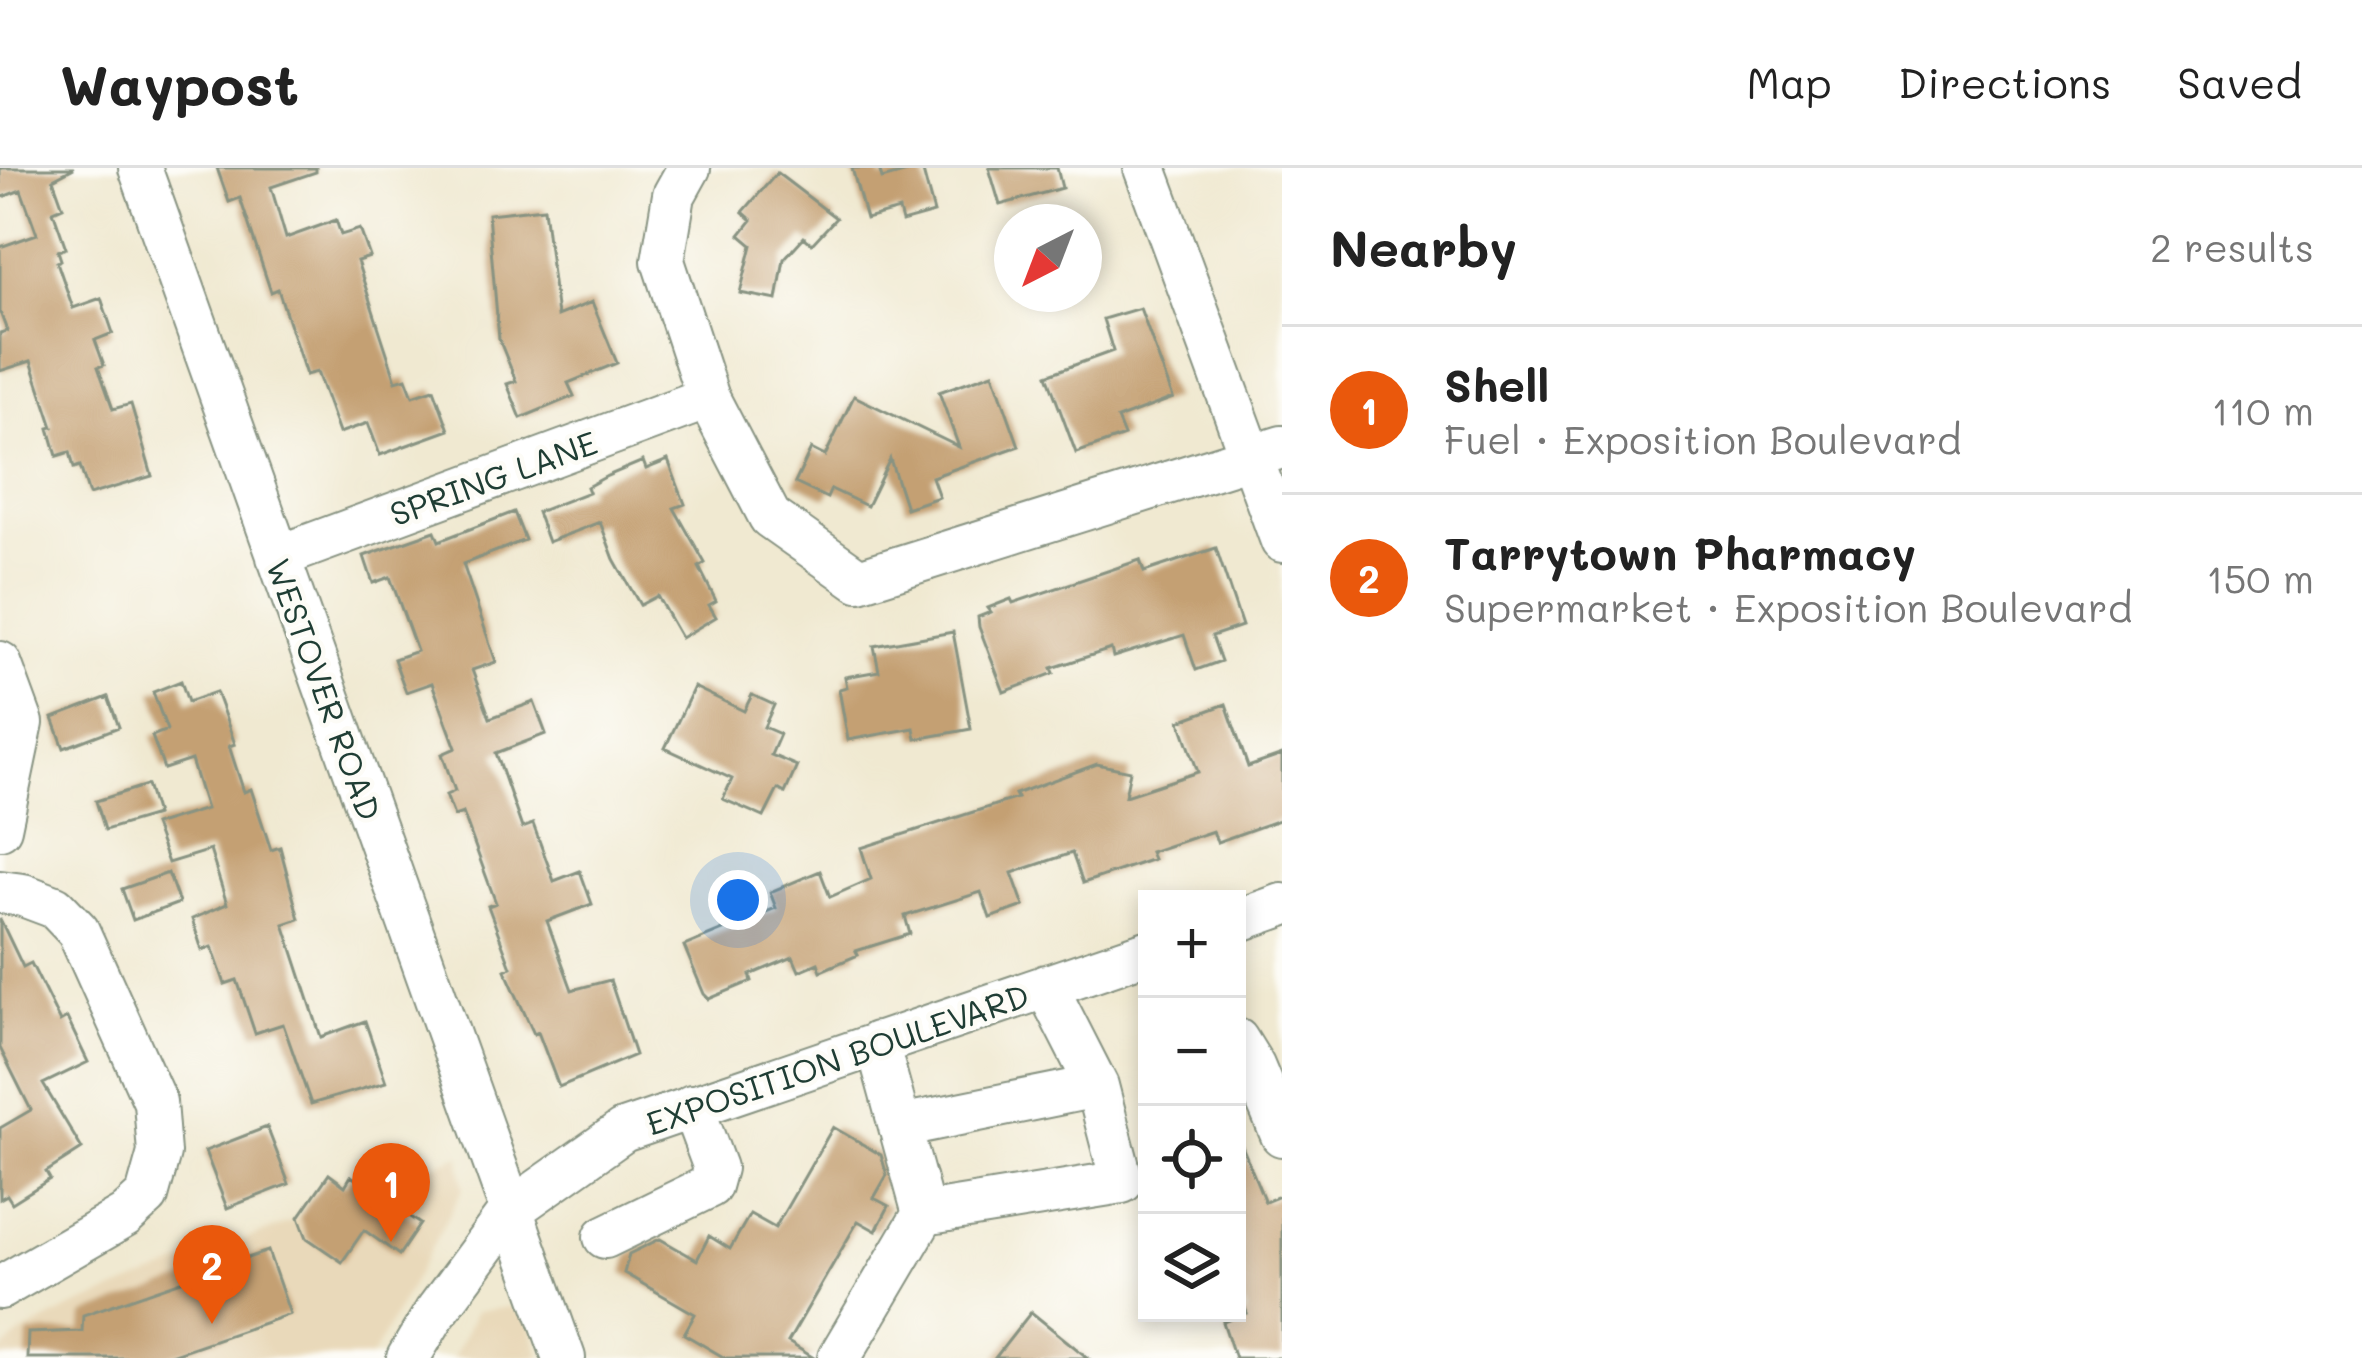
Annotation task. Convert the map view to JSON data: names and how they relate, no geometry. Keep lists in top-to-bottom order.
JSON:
{
  "streets": {
    "street": ["SPRING LANE", "WESTOVER ROAD", "EXPOSITION BOULEVARD"]
  },
  "crossings": [
    ["SPRING LANE", "WESTOVER ROAD"],
    ["WESTOVER ROAD", "EXPOSITION BOULEVARD"]
  ],
  "north": "bottom left",
  "page": {
    "header": "Waypost",
    "nav": ["Map", "Directions", "Saved"],
    "heading": ["Nearby", "2 results"],
    "list": [
      {
        "mark": "1",
        "name": "Shell",
        "note": "Fuel · Exposition Boulevard",
        "value": "110 m"
      },
      {
        "mark": "2",
        "name": "Tarrytown Pharmacy",
        "note": "Supermarket · Exposition Boulevard",
        "value": "150 m"
      }
    ],
    "map_buttons": ["+", "−"],
    "pins": ["1", "2"]
  }
}
